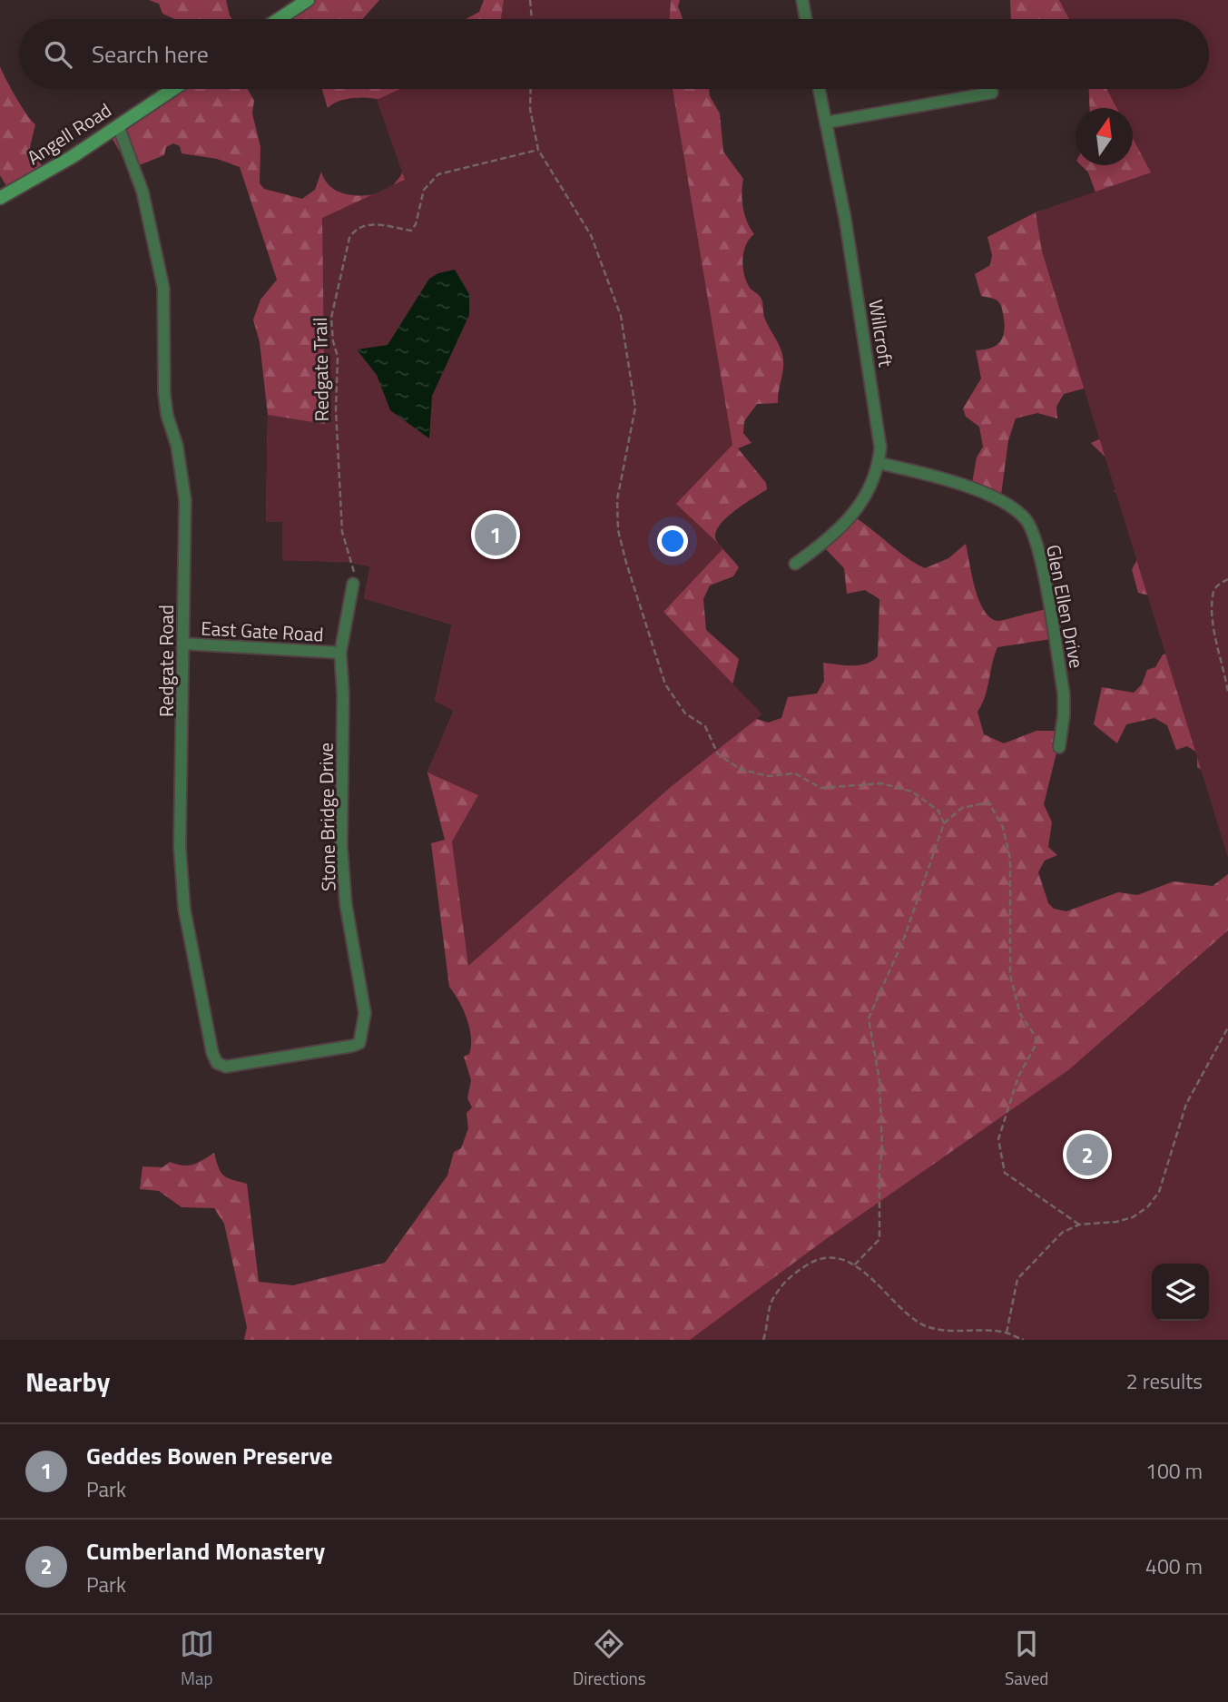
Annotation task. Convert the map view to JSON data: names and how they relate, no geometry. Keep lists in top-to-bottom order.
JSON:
{
  "streets": {
    "main road": ["Angell Road"],
    "street": [
      "Willcroft",
      "Glen Ellen Drive",
      "East Gate Road",
      "Redgate Road",
      "Stone Bridge Drive"
    ],
    "path": ["Redgate Trail"]
  },
  "crossings": [
    ["Angell Road", "Redgate Road"],
    ["Willcroft", "Glen Ellen Drive"],
    ["Redgate Trail", "Stone Bridge Drive"],
    ["East Gate Road", "Redgate Road"],
    ["East Gate Road", "Stone Bridge Drive"],
    ["Redgate Road", "Stone Bridge Drive"]
  ],
  "north": "top",
  "page": {
    "search": "Search here",
    "pins": ["1", "2"],
    "heading": ["Nearby", "2 results"],
    "list": [
      {
        "mark": "1",
        "name": "Geddes Bowen Preserve",
        "note": "Park",
        "value": "100 m"
      },
      {
        "mark": "2",
        "name": "Cumberland Monastery",
        "note": "Park",
        "value": "400 m"
      }
    ],
    "nav": ["Map", "Directions", "Saved"]
  }
}
